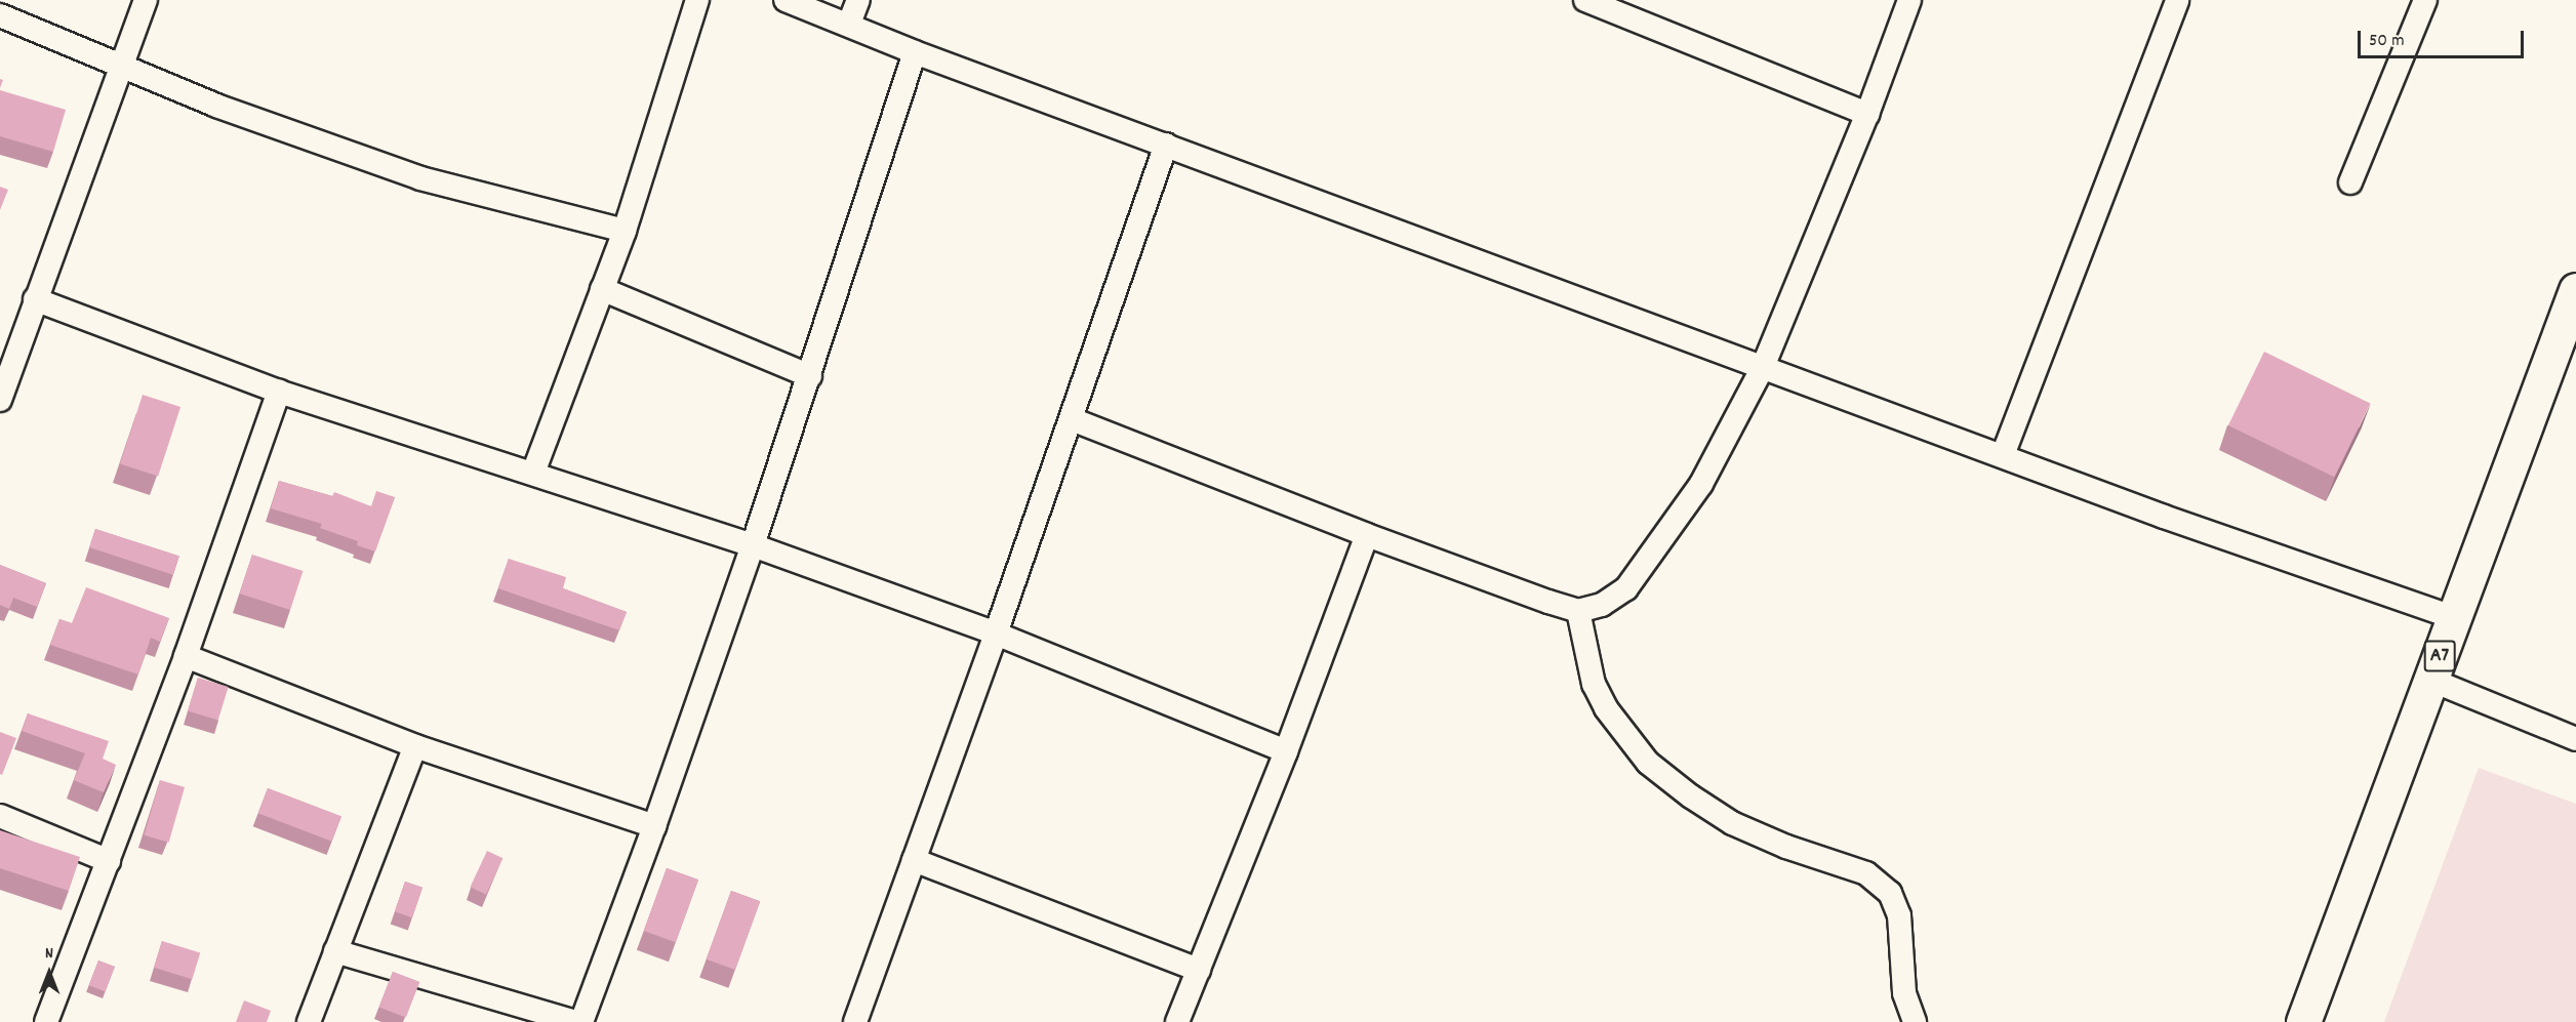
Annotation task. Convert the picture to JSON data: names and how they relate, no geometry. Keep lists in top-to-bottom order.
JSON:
{
  "streets": {
    "highway": ["A7"]
  },
  "scale_bar": "50 m",
  "north": "top"
}
